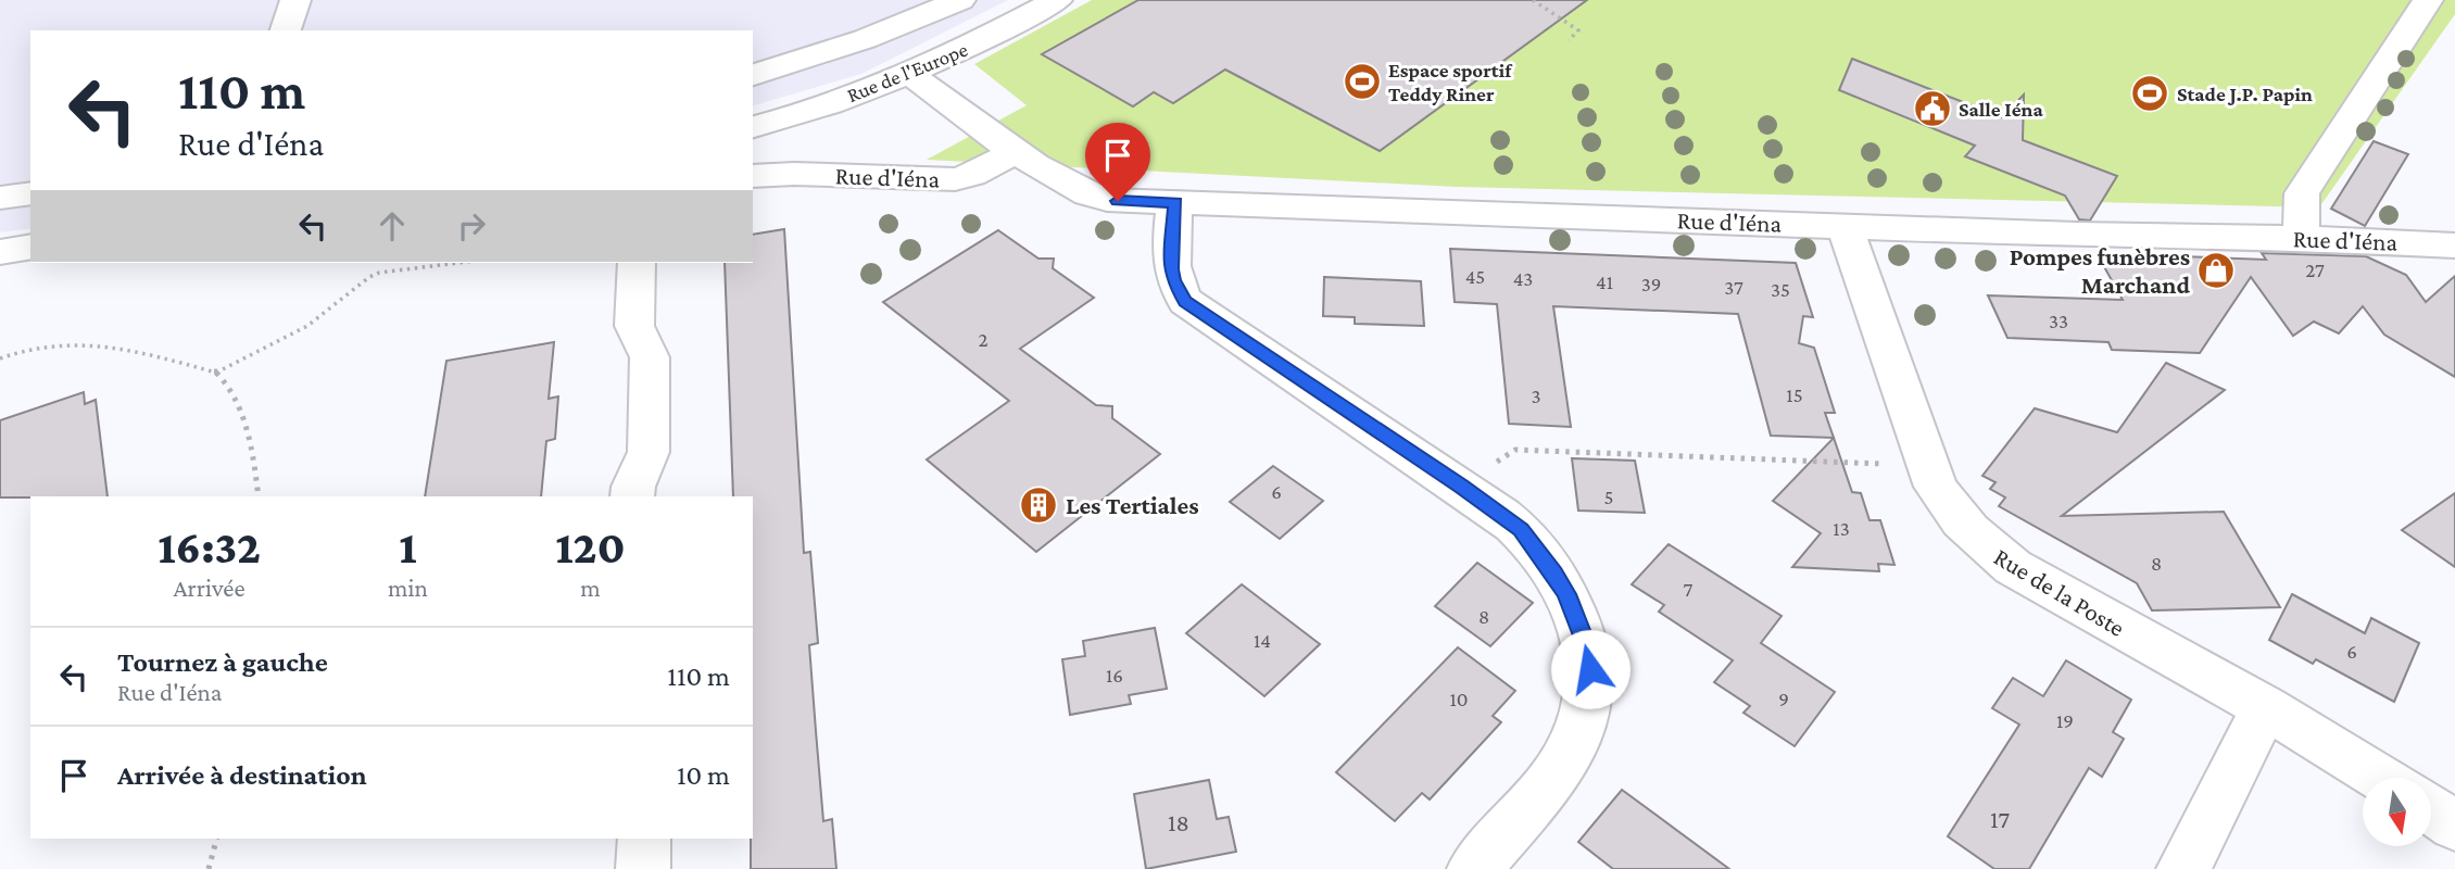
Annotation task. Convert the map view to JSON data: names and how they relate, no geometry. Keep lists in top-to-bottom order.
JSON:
{
  "streets": {
    "street": ["Rue de l'Europe", "Rue d'Iéna", "Rue de la Poste"]
  },
  "crossings": [
    ["Rue de l'Europe", "Rue d'Iéna"],
    ["Rue d'Iéna", "Rue de la Poste"]
  ],
  "places": {
    "sports": ["Espace sportif Teddy Riner", "Stade J.P. Papin"],
    "public building": ["Salle Iéna"],
    "shop": ["Pompes funèbres Marchand"],
    "building": ["Les Tertiales"]
  },
  "house_numbers": [
    "27",
    "45",
    "43",
    "41",
    "39",
    "37",
    "35",
    "33",
    "2",
    "15",
    "3",
    "6",
    "5",
    "13",
    "8",
    "7",
    "8",
    "14",
    "6",
    "16",
    "10",
    "9",
    "19",
    "17",
    "18"
  ],
  "north": "bottom",
  "page": {
    "turn": ["110 m", "Rue d'Iéna"],
    "eta": [
      "16:32",
      "Arrivée",
      "1",
      "min",
      "120",
      "m"
    ],
    "list": [
      {
        "name": "Tournez à gauche",
        "note": "Rue d'Iéna",
        "value": "110 m"
      },
      {
        "name": "Arrivée à destination",
        "value": "10 m"
      }
    ]
  }
}
